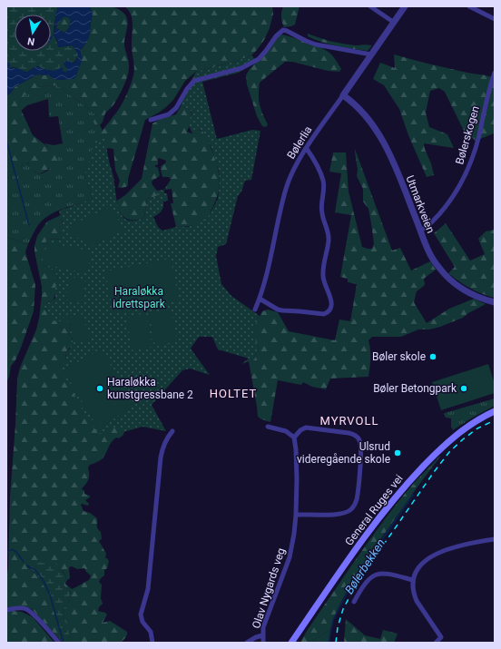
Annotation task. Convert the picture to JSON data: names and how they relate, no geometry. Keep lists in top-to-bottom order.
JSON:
{
  "streets": {
    "main road": ["General Ruges vei"],
    "street": [
      "Bølerskogen",
      "Bølerlia",
      "Utmarkveien",
      "Olav Nygards veg"
    ]
  },
  "crossings": [
    ["Bølerskogen", "Utmarkveien"],
    ["Bølerlia", "Utmarkveien"]
  ],
  "districts": ["HOLTET", "MYRVOLL"],
  "water": ["Bølerbekken"],
  "parks": ["Haraløkka idrettspark"],
  "places": [
    "Bøler skole",
    "Haraløkka kunstgressbane 2",
    "Bøler Betongpark",
    "Ulsrud videregående skole"
  ],
  "north": "bottom"
}
